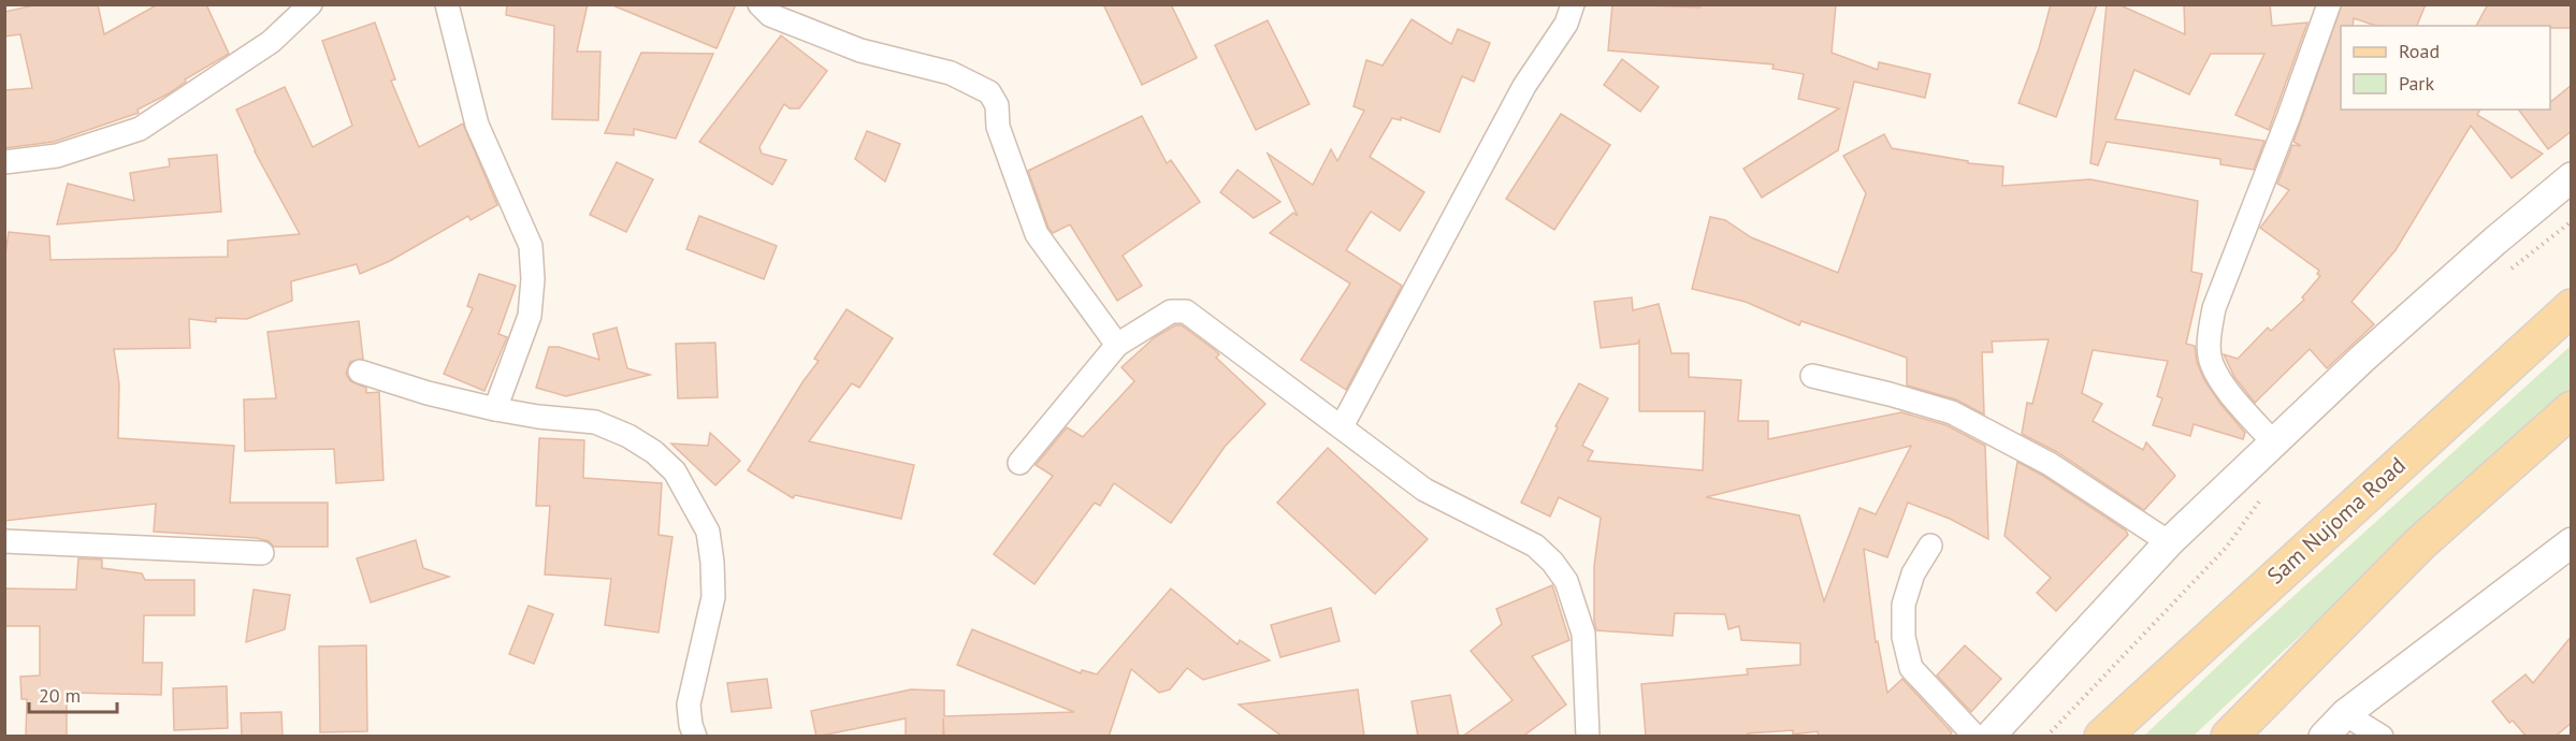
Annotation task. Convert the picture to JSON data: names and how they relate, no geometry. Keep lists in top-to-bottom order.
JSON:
{
  "streets": {
    "main road": ["Sam Nujoma Road"]
  },
  "legend": ["Road", "Park"],
  "scale_bar": "20 m"
}
